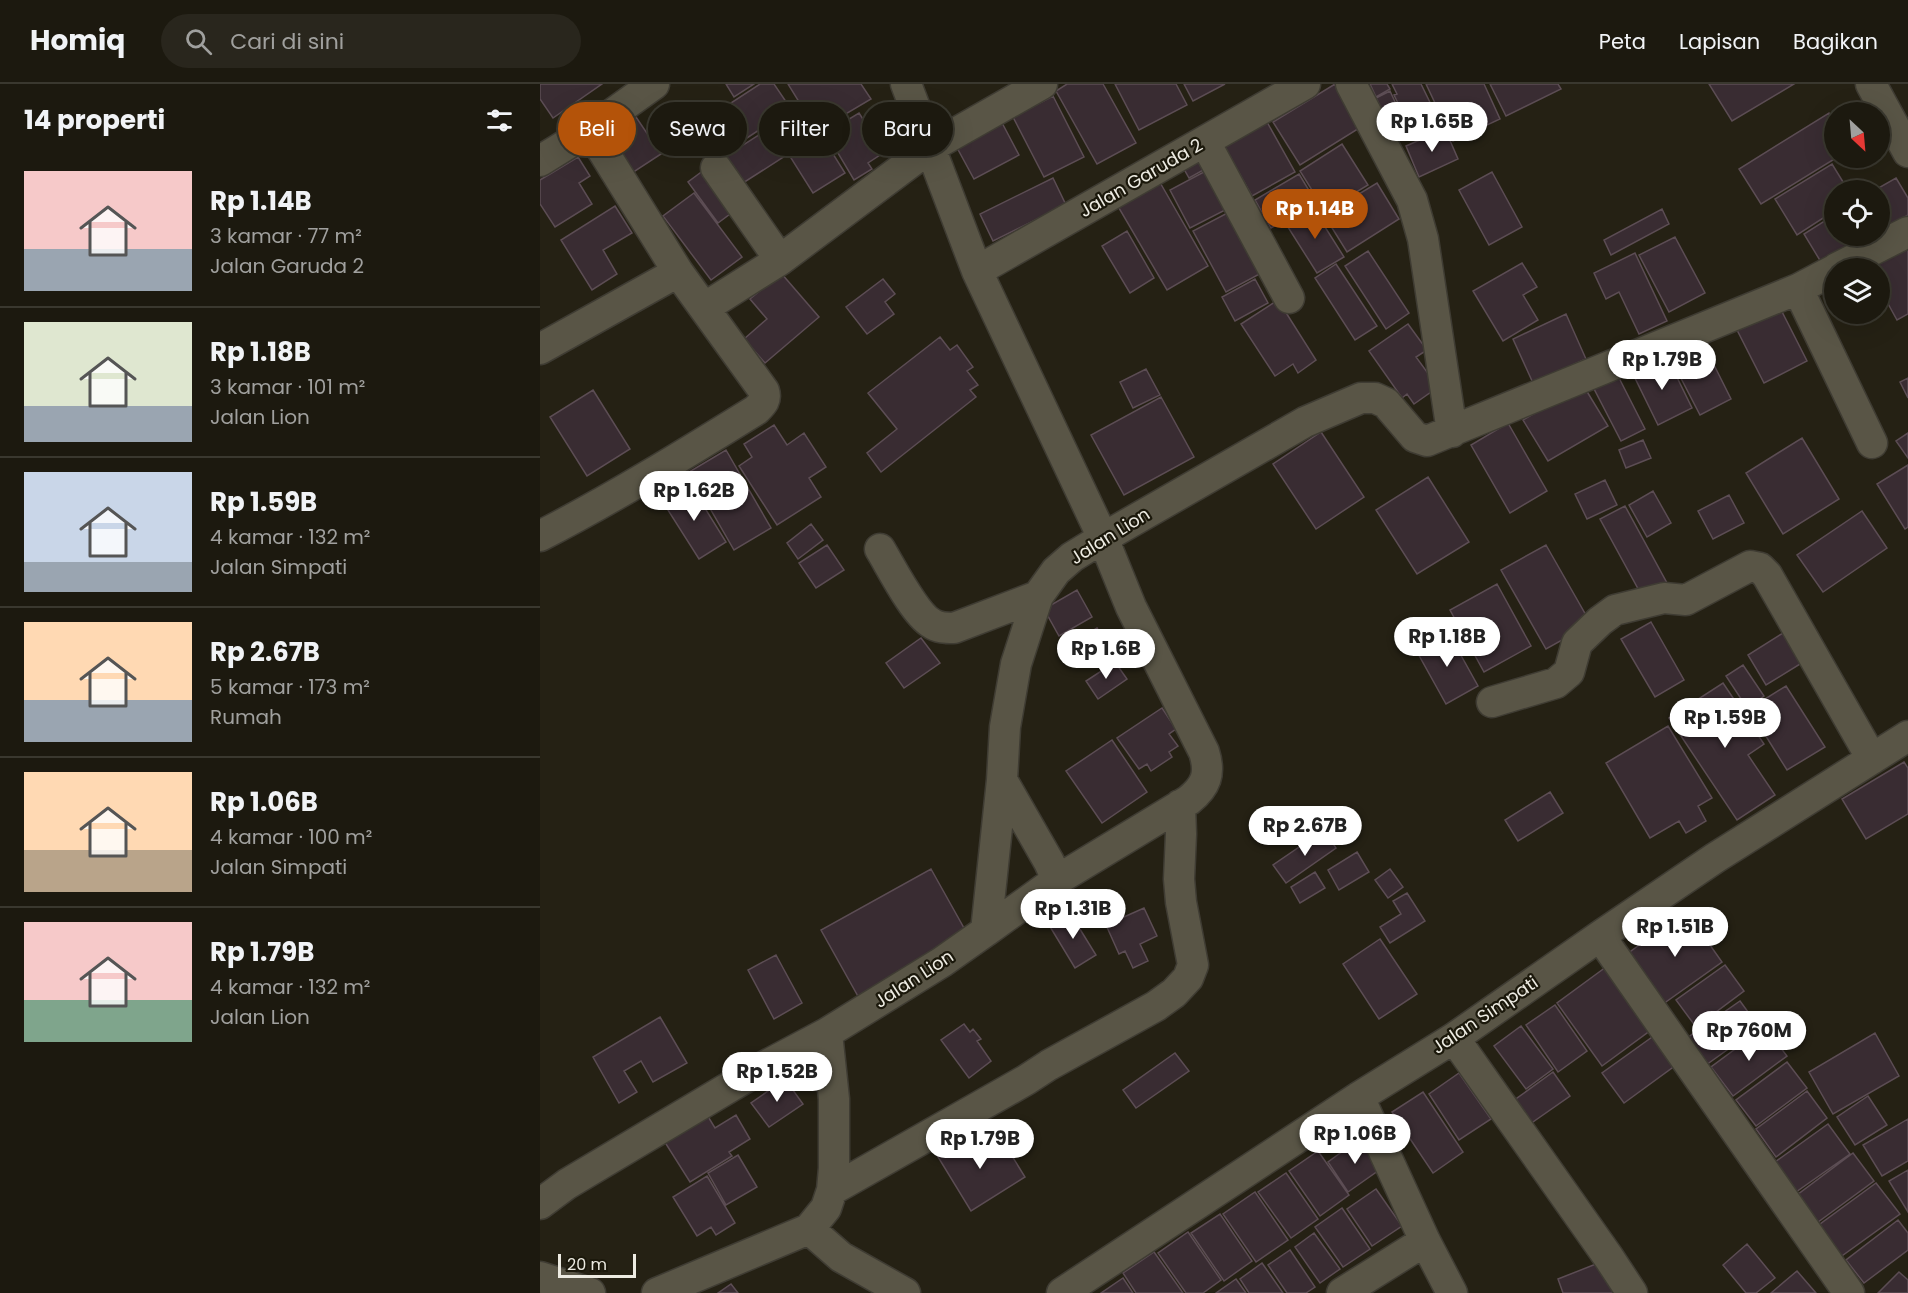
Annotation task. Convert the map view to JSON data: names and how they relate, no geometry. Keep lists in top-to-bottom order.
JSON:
{
  "streets": {
    "street": ["Jalan Garuda 2", "Jalan Lion", "Jalan Simpati"]
  },
  "scale_bar": "20 m",
  "north": "bottom right",
  "page": {
    "header": "Homiq",
    "search": "Cari di sini",
    "nav": ["Peta", "Lapisan", "Bagikan"],
    "heading": "14 properti",
    "price": [
      "Rp 1.65B",
      "Rp 1.14B",
      "Rp 1.79B",
      "Rp 1.62B",
      "Rp 1.18B",
      "Rp 1.6B",
      "Rp 1.59B",
      "Rp 2.67B",
      "Rp 1.31B",
      "Rp 1.51B",
      "Rp 760M",
      "Rp 1.52B",
      "Rp 1.06B",
      "Rp 1.79B"
    ],
    "chip": [
      "Beli",
      "Sewa",
      "Filter",
      "Baru"
    ],
    "list": [
      {
        "name": "Rp 1.14B",
        "note": "3 kamar · 77 m² · Jalan Garuda 2"
      },
      {
        "name": "Rp 1.18B",
        "note": "3 kamar · 101 m² · Jalan Lion"
      },
      {
        "name": "Rp 1.59B",
        "note": "4 kamar · 132 m² · Jalan Simpati"
      },
      {
        "name": "Rp 2.67B",
        "note": "5 kamar · 173 m² · Rumah"
      },
      {
        "name": "Rp 1.06B",
        "note": "4 kamar · 100 m² · Jalan Simpati"
      },
      {
        "name": "Rp 1.79B",
        "note": "4 kamar · 132 m² · Jalan Lion"
      }
    ],
    "scale": "20 m"
  }
}
